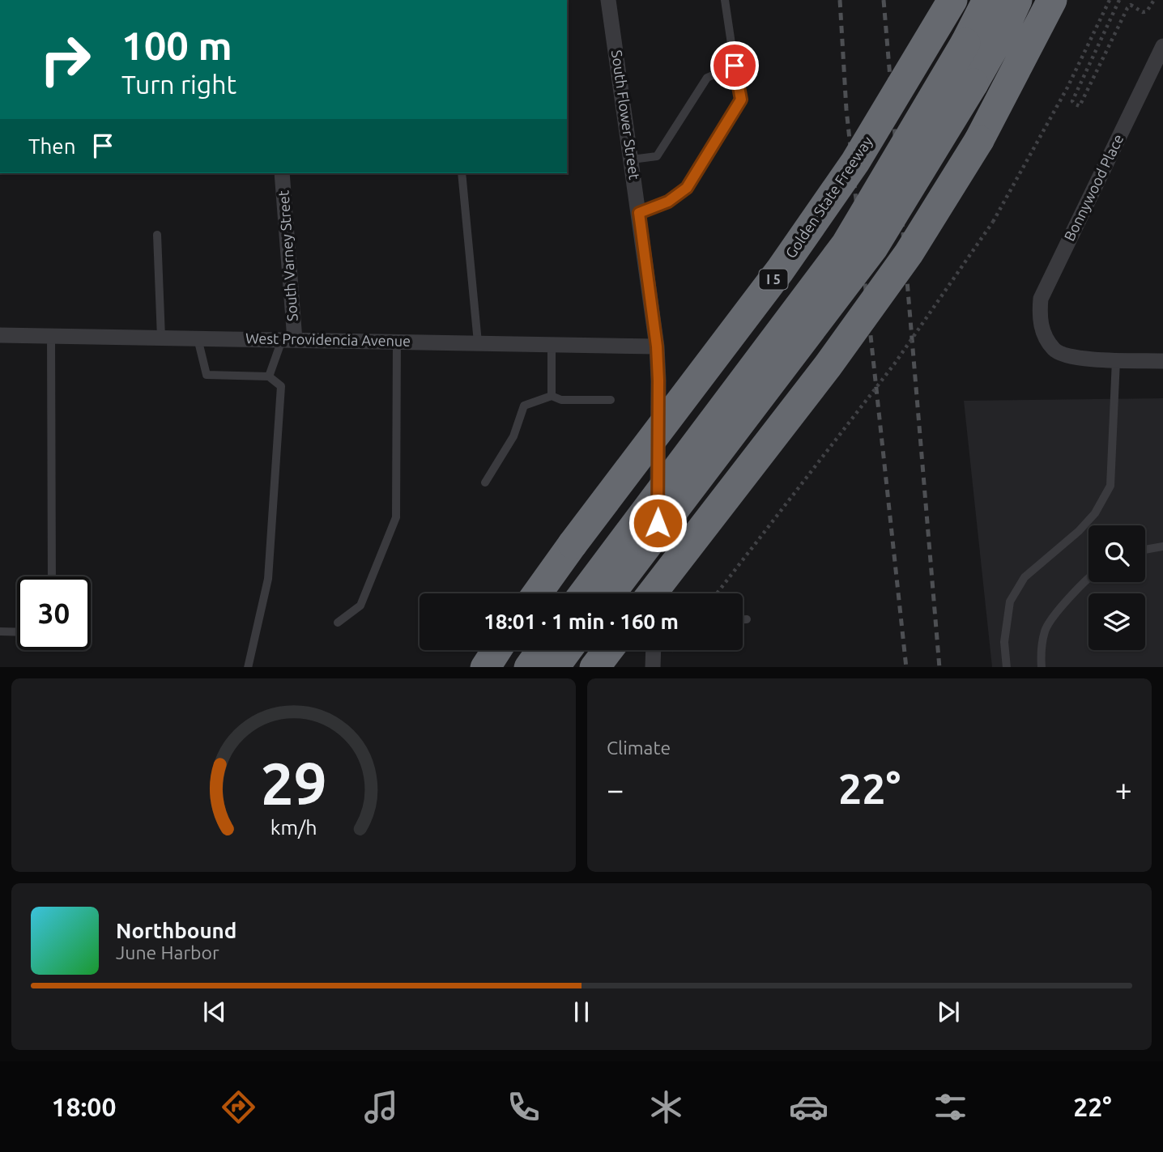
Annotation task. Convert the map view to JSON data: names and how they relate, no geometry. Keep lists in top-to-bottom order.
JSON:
{
  "streets": {
    "highway": ["Golden State Freeway", "I 5"],
    "street": [
      "South Flower Street",
      "Bonnywood Place",
      "South Varney Street",
      "West Providencia Avenue"
    ]
  },
  "crossings": [
    ["South Flower Street", "West Providencia Avenue"],
    ["South Varney Street", "West Providencia Avenue"]
  ],
  "page": {
    "turn": ["100 m", "Turn right"],
    "then": "Then",
    "limit": "30",
    "trip": "18:01 · 1 min · 160 m",
    "tile": "Climate",
    "heat": ["−", "22°", "+"],
    "song": ["Northbound", "June Harbor"],
    "tabs": ["18:00", "22°"],
    "gauge": ["29", "km/h"]
  }
}
